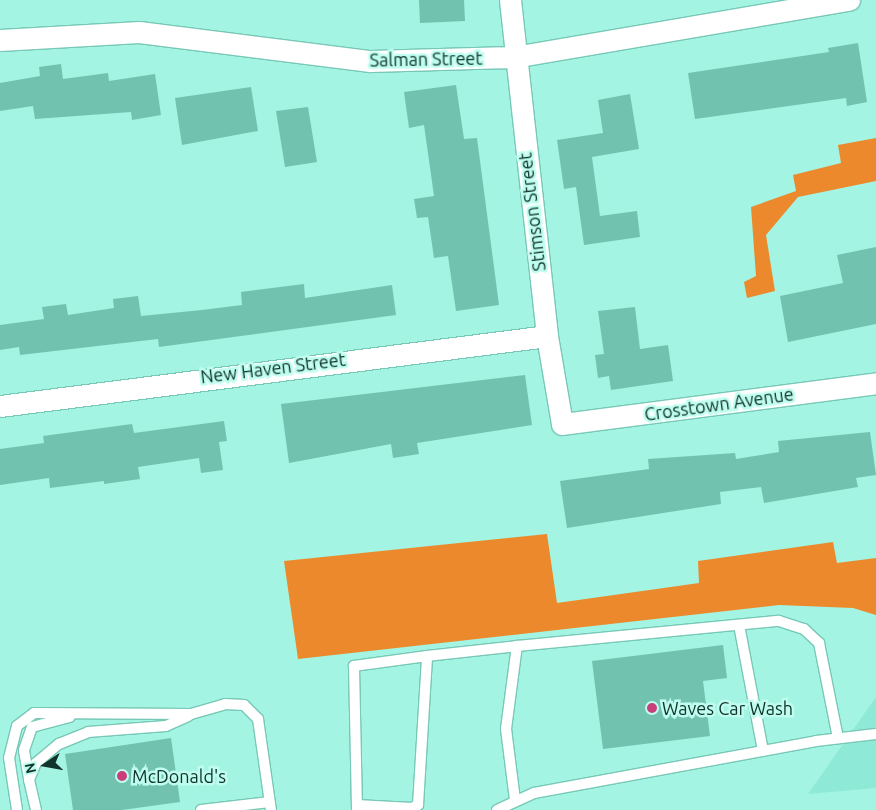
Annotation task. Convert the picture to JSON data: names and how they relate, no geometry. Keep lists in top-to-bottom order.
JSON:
{
  "streets": {
    "street": [
      "Salman Street",
      "Stimson Street",
      "New Haven Street",
      "Crosstown Avenue"
    ]
  },
  "crossings": [
    ["Salman Street", "Stimson Street"],
    ["Stimson Street", "New Haven Street"],
    ["Stimson Street", "Crosstown Avenue"]
  ],
  "places": ["Waves Car Wash", "McDonald's"],
  "north": "left"
}
